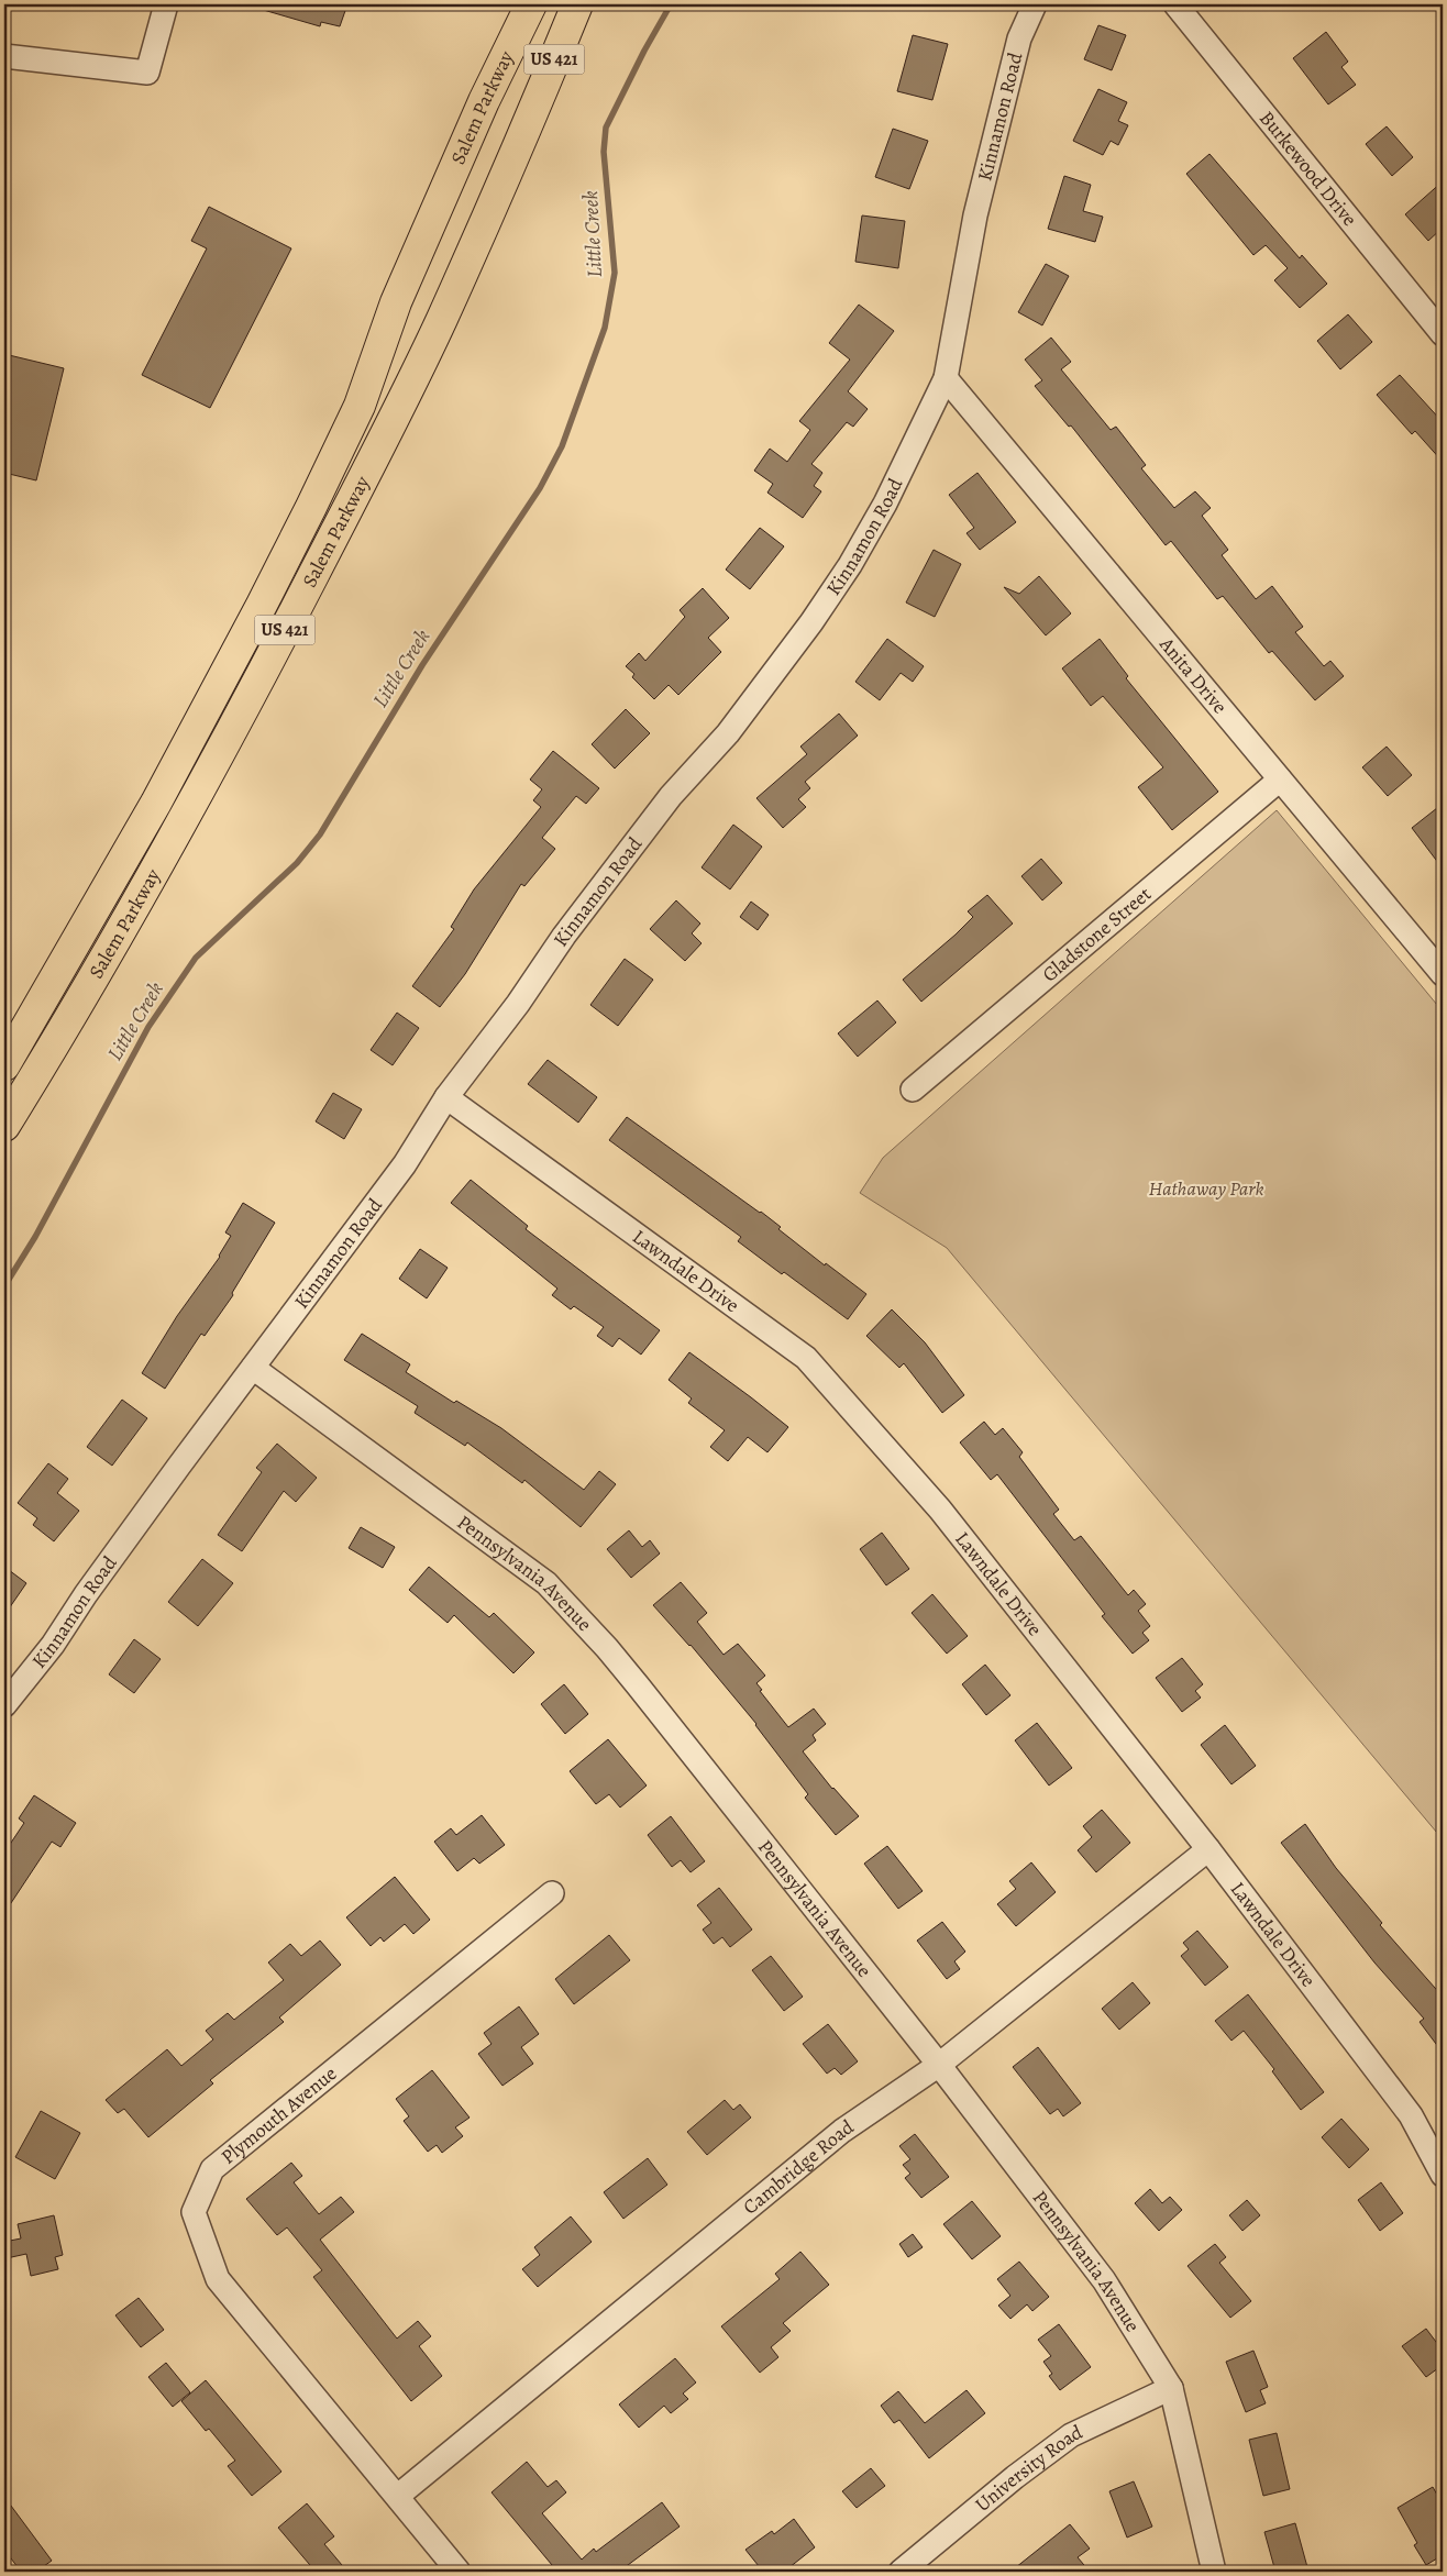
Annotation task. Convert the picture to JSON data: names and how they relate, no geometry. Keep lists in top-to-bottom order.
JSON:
{
  "streets": {
    "highway": ["US 421", "Salem Parkway"],
    "street": [
      "Kinnamon Road",
      "Burkewood Drive",
      "Anita Drive",
      "Gladstone Street",
      "Lawndale Drive",
      "Pennsylvania Avenue",
      "Plymouth Avenue",
      "Cambridge Road",
      "University Road"
    ]
  },
  "crossings": [
    ["Kinnamon Road", "Anita Drive"],
    ["Kinnamon Road", "Lawndale Drive"],
    ["Kinnamon Road", "Pennsylvania Avenue"],
    ["Anita Drive", "Gladstone Street"],
    ["Lawndale Drive", "Cambridge Road"],
    ["Pennsylvania Avenue", "Cambridge Road"],
    ["Pennsylvania Avenue", "University Road"],
    ["Plymouth Avenue", "Cambridge Road"]
  ],
  "water": ["Little Creek"],
  "parks": ["Hathaway Park"]
}
